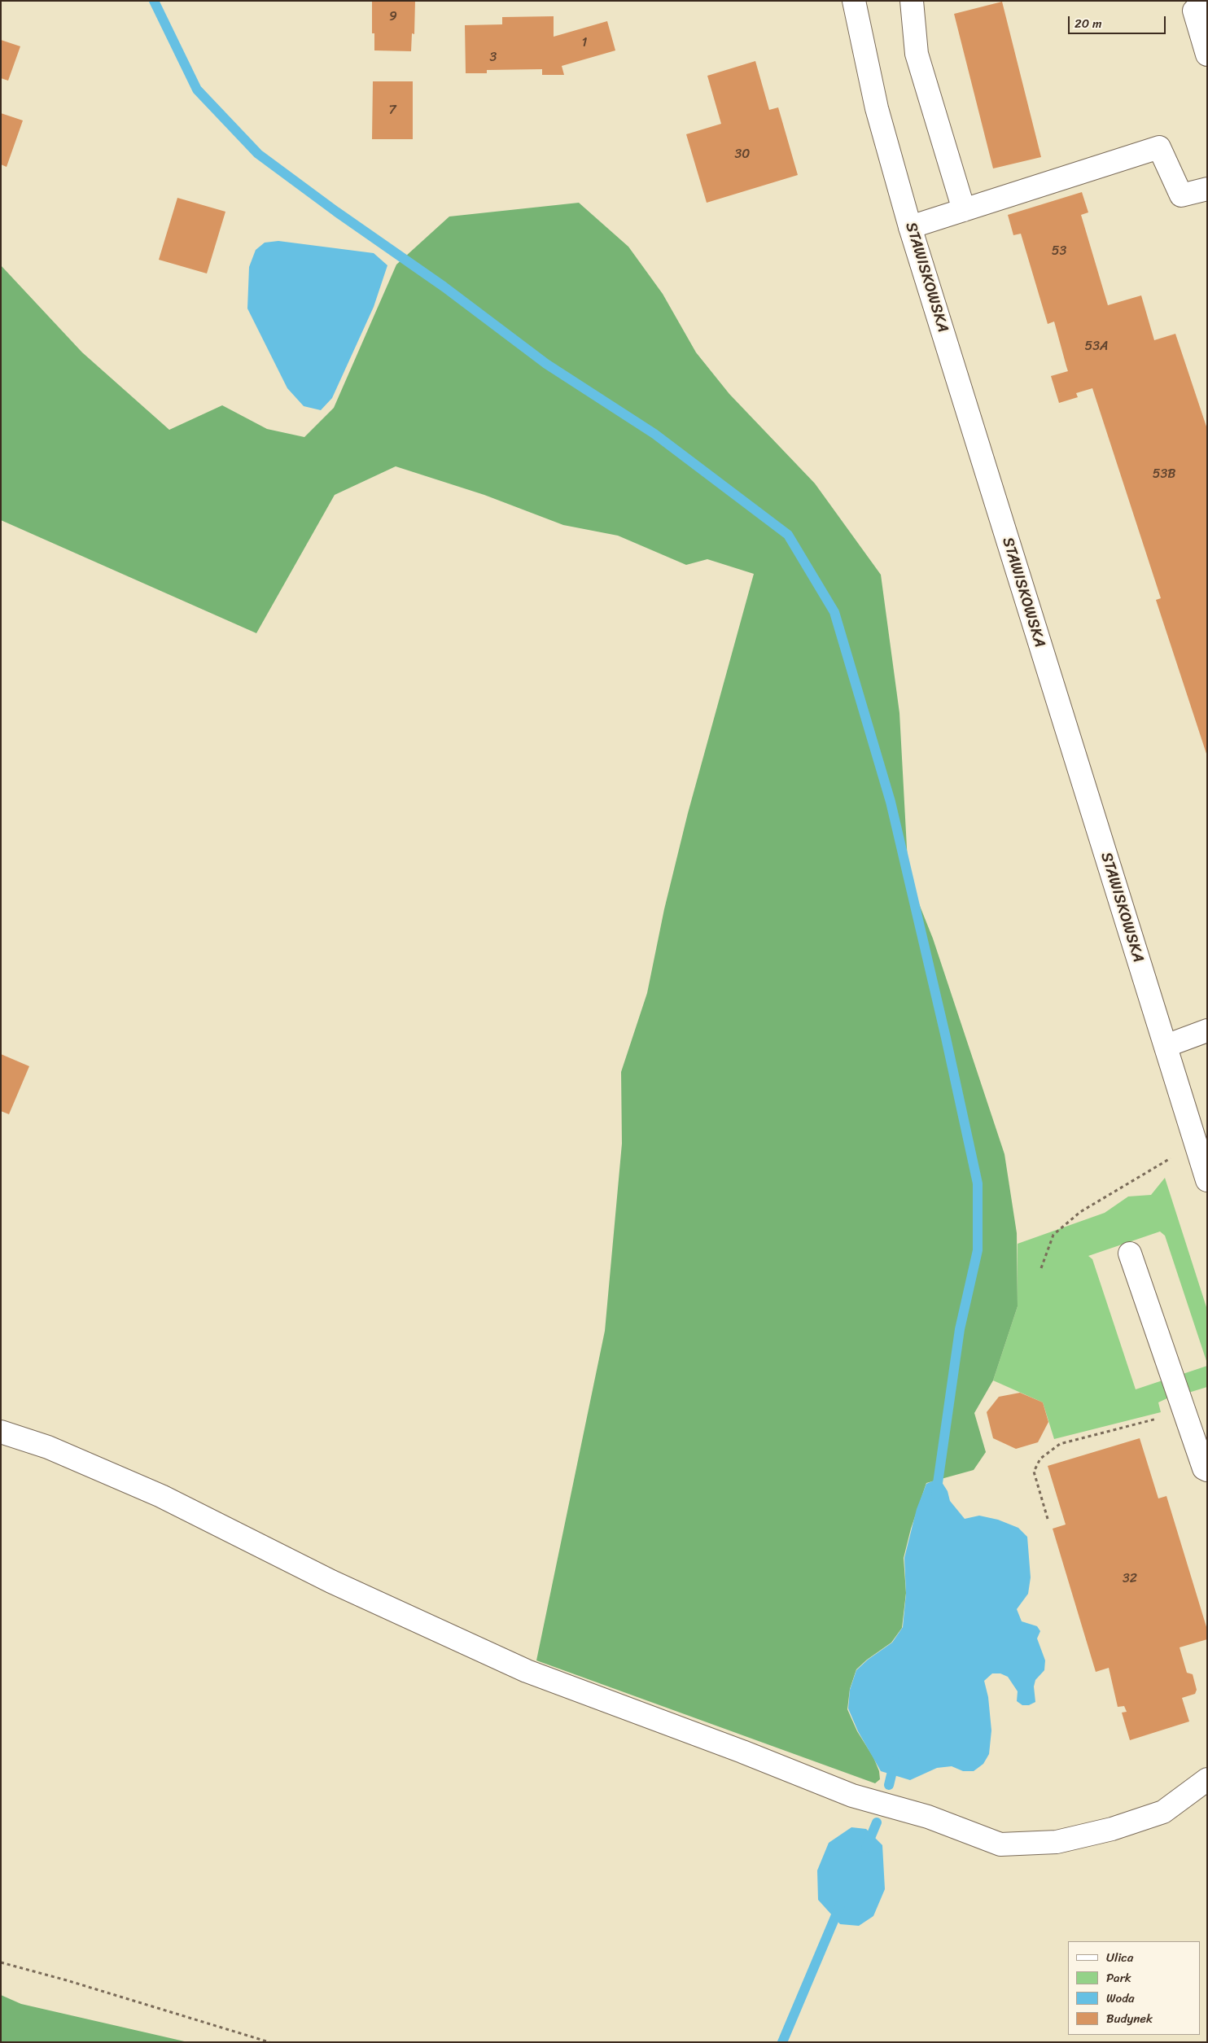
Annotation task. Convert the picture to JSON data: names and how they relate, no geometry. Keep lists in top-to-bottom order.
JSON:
{
  "streets": {
    "street": ["STAWISKOWSKA"]
  },
  "house_numbers": [
    "9",
    "1",
    "3",
    "7",
    "30",
    "53",
    "53A",
    "53B",
    "32"
  ],
  "legend": [
    "Ulica",
    "Park",
    "Woda",
    "Budynek"
  ],
  "scale_bar": "20 m"
}
